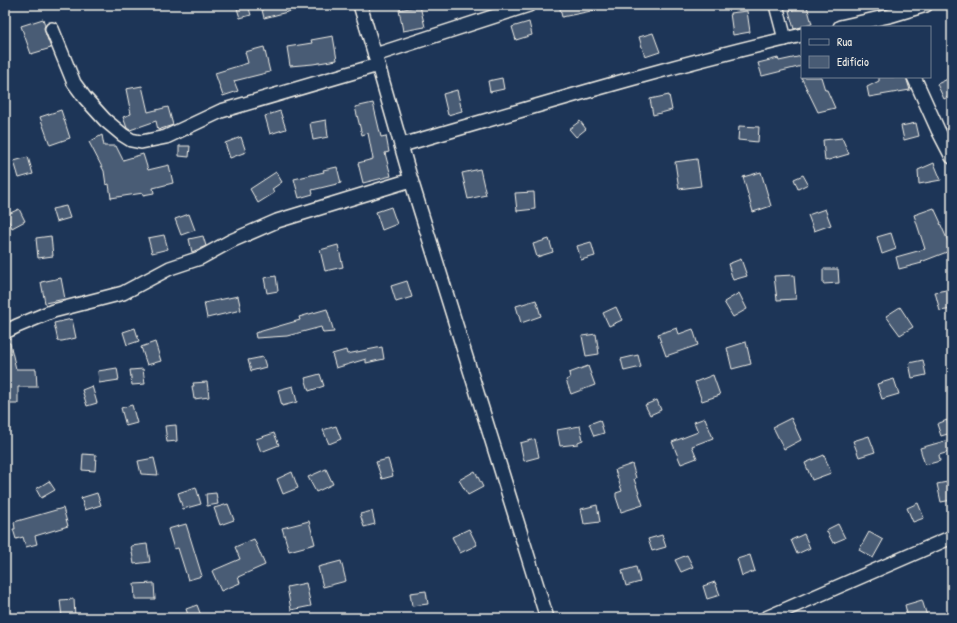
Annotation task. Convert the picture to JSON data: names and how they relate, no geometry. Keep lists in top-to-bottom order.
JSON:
{
  "legend": ["Rua", "Edifício"]
}
